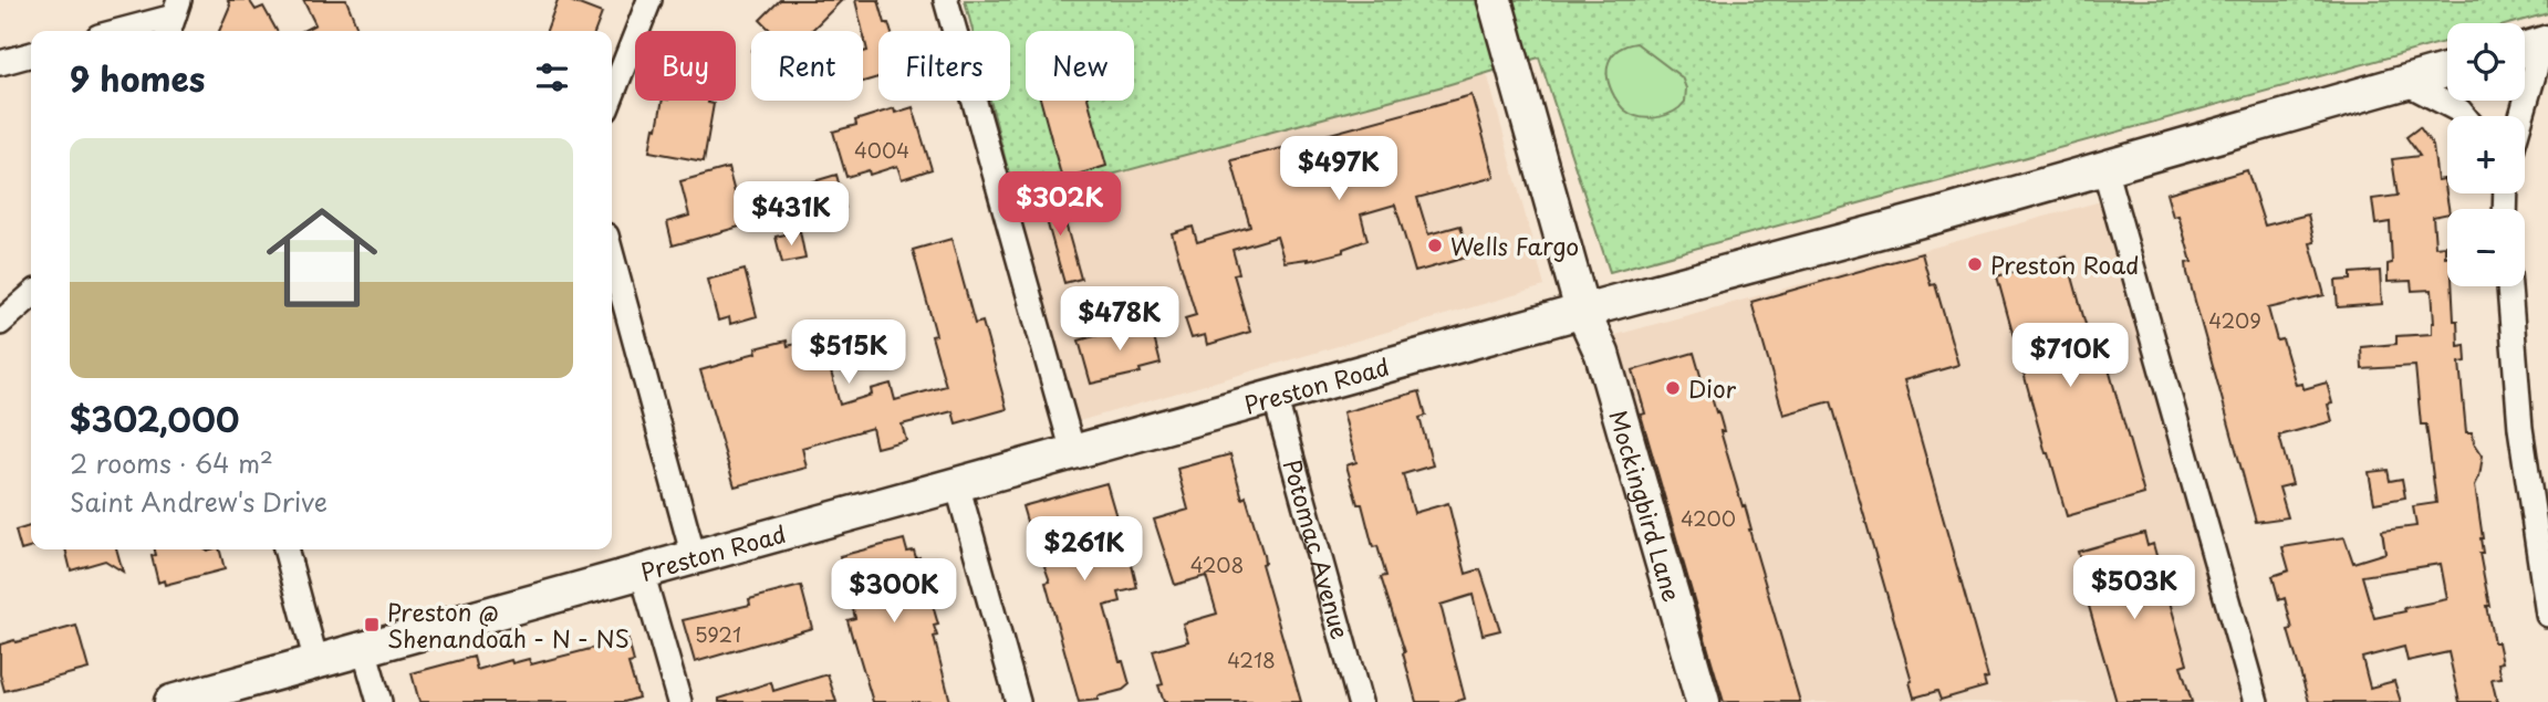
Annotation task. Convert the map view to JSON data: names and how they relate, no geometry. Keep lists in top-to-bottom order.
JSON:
{
  "streets": {
    "main road": ["Preston Road", "Mockingbird Lane"],
    "street": ["Potomac Avenue"]
  },
  "crossings": [
    ["Preston Road", "Mockingbird Lane"],
    ["Preston Road", "Potomac Avenue"]
  ],
  "places": {
    "other": ["Wells Fargo", "Preston Road", "Dior"],
    "transit": ["Preston @ Shenandoah - N - NS"]
  },
  "house_numbers": [
    "4004",
    "4209",
    "4200",
    "4208",
    "5921",
    "4218"
  ],
  "page": {
    "map_buttons": ["+", "−"],
    "chip": [
      "Buy",
      "Rent",
      "Filters",
      "New"
    ],
    "heading": "9 homes",
    "list": [
      {
        "name": "$302,000",
        "note": "2 rooms · 64 m² · Saint Andrew's Drive"
      }
    ],
    "price": [
      "$497K",
      "$302K",
      "$431K",
      "$478K",
      "$515K",
      "$710K",
      "$261K",
      "$503K",
      "$300K"
    ]
  }
}
